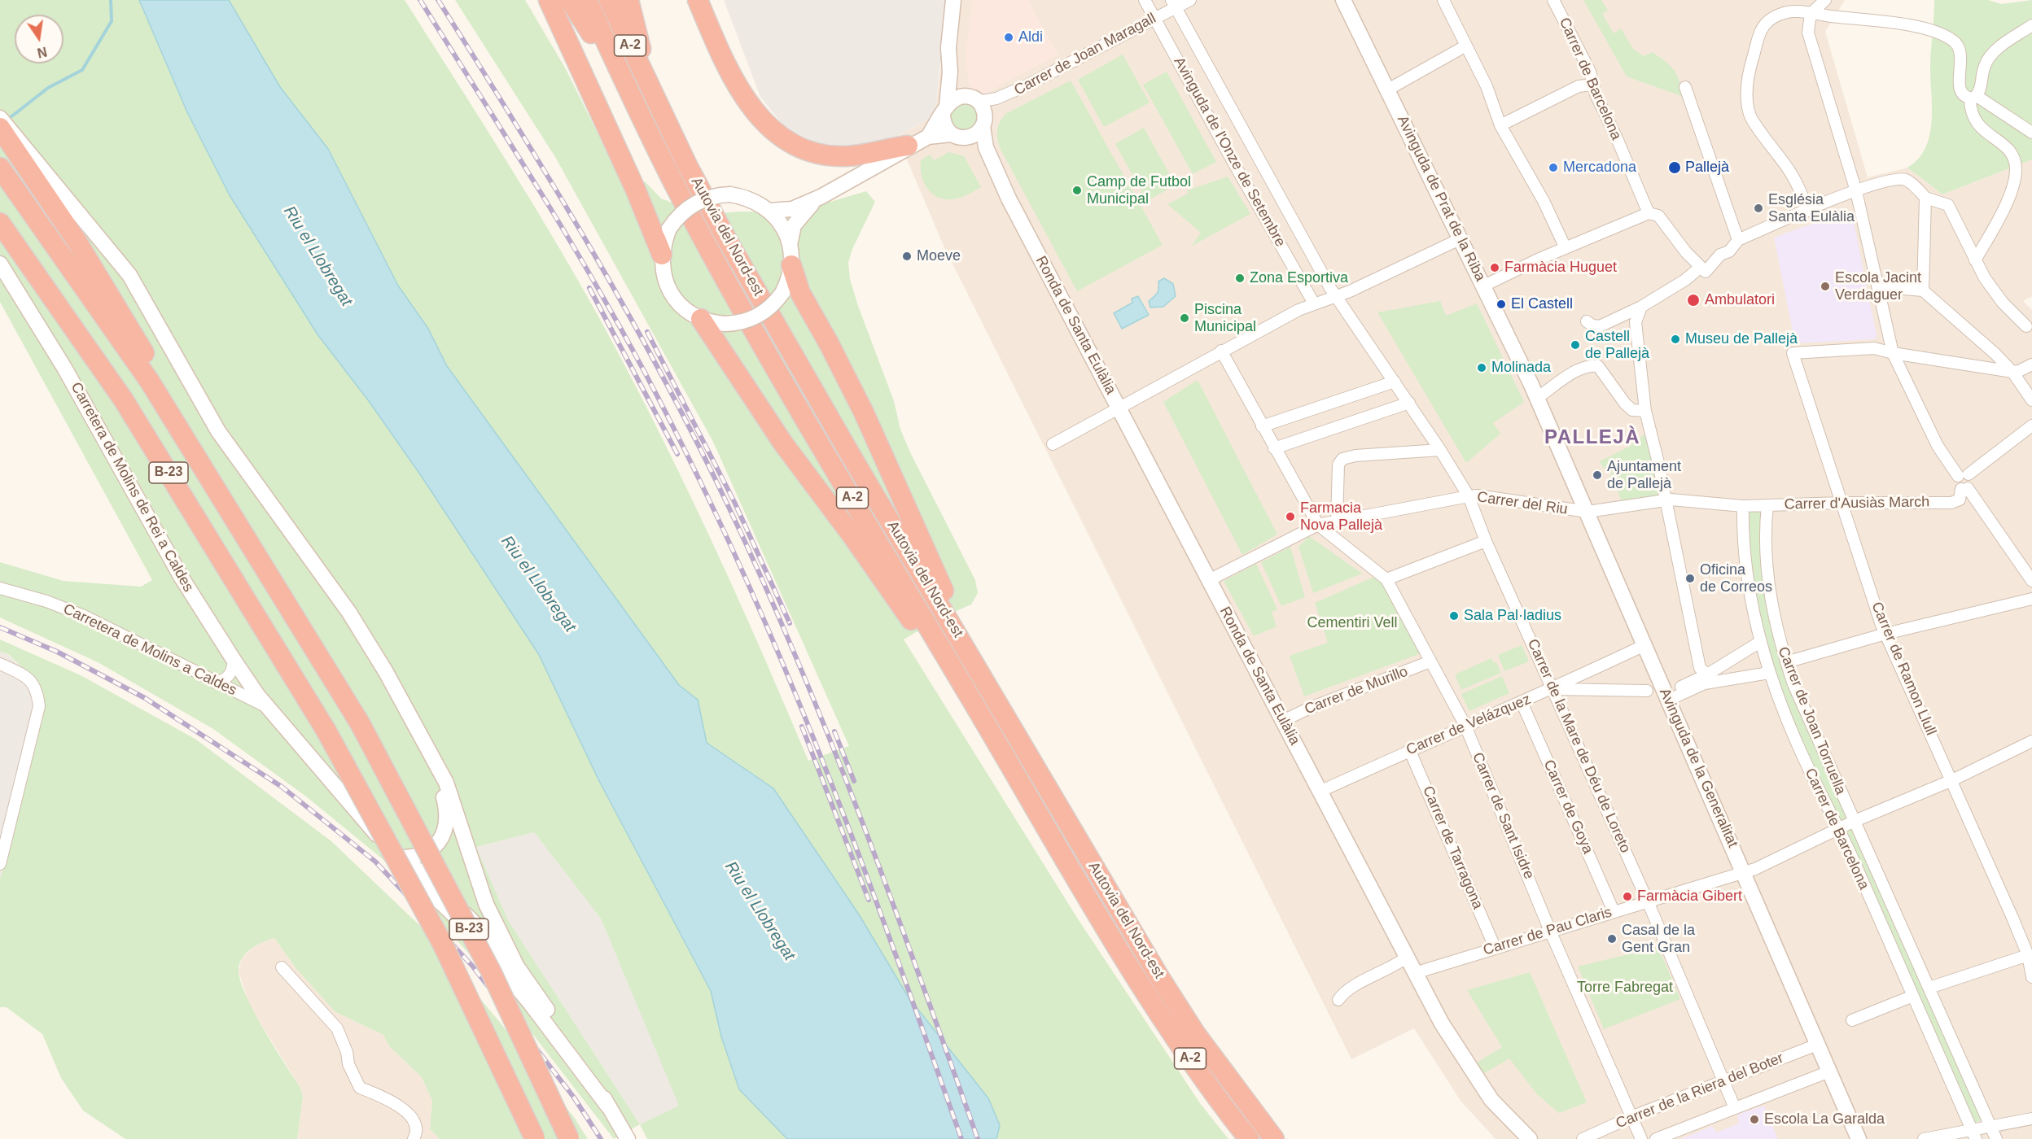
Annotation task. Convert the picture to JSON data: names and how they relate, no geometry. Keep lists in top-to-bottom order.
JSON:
{
  "streets": {
    "highway": ["A-2", "Autovia del Nord-est", "B-23"],
    "main road": [
      "Avinguda de Prat de la Riba",
      "Ronda de Santa Eulàlia",
      "Carretera de Molins de Rei a Caldes",
      "Avinguda de la Generalitat"
    ],
    "street": [
      "Carrer de Joan Maragall",
      "Carrer de Barcelona",
      "Avinguda de l'Onze de Setembre",
      "Carrer del Riu",
      "Carrer d'Ausiàs March",
      "Carretera de Molins a Caldes",
      "Carrer de Ramon Llull",
      "Carrer de Murillo",
      "Carrer de Joan Torruella",
      "Carrer de Velázquez",
      "Carrer de la Mare de Déu de Loreto",
      "Carrer de Goya",
      "Carrer de Sant Isidre",
      "Carrer de Tarragona",
      "Carrer de Pau Claris",
      "Carrer de la Riera del Boter"
    ]
  },
  "crossings": [
    ["Carrer de Joan Maragall", "Avinguda de l'Onze de Setembre"],
    ["Carrer de Joan Maragall", "Ronda de Santa Eulàlia"],
    ["Carrer de Barcelona", "Carrer d'Ausiàs March"],
    ["Carrer de Barcelona", "Carrer de Pau Claris"],
    ["Avinguda de l'Onze de Setembre", "Carrer de la Mare de Déu de Loreto"],
    ["Avinguda de Prat de la Riba", "Avinguda de la Generalitat"],
    ["Ronda de Santa Eulàlia", "Carrer del Riu"],
    ["Ronda de Santa Eulàlia", "Carrer de Murillo"],
    ["Ronda de Santa Eulàlia", "Carrer de Velázquez"],
    ["Ronda de Santa Eulàlia", "Carrer de Pau Claris"],
    ["Carretera de Molins de Rei a Caldes", "Carretera de Molins a Caldes"],
    ["Carrer del Riu", "Carrer d'Ausiàs March"],
    ["Carrer del Riu", "Carrer de la Mare de Déu de Loreto"],
    ["Carrer del Riu", "Avinguda de la Generalitat"],
    ["Carrer del Riu", "Carrer de Sant Isidre"],
    ["Carrer d'Ausiàs March", "Carrer de Ramon Llull"],
    ["Carrer d'Ausiàs March", "Carrer de Joan Torruella"],
    ["Carrer de Ramon Llull", "Carrer de Pau Claris"],
    ["Carrer de Murillo", "Carrer de Sant Isidre"],
    ["Carrer de Joan Torruella", "Carrer de Pau Claris"],
    ["Carrer de Velázquez", "Carrer de la Mare de Déu de Loreto"],
    ["Carrer de Velázquez", "Avinguda de la Generalitat"],
    ["Carrer de Velázquez", "Carrer de Goya"],
    ["Carrer de Velázquez", "Carrer de Sant Isidre"],
    ["Carrer de Velázquez", "Carrer de Tarragona"],
    ["Carrer de la Mare de Déu de Loreto", "Carrer de Pau Claris"],
    ["Carrer de la Mare de Déu de Loreto", "Carrer de la Riera del Boter"],
    ["Avinguda de la Generalitat", "Carrer de Pau Claris"],
    ["Avinguda de la Generalitat", "Carrer de la Riera del Boter"],
    ["Carrer de Goya", "Carrer de Pau Claris"],
    ["Carrer de Sant Isidre", "Carrer de Pau Claris"],
    ["Carrer de Sant Isidre", "Carrer de la Riera del Boter"],
    ["Carrer de Tarragona", "Carrer de Pau Claris"]
  ],
  "districts": ["PALLEJÀ"],
  "water": ["Riu el Llobregat"],
  "parks": ["Cementiri Vell", "Torre Fabregat"],
  "places": [
    "Aldi",
    "Mercadona",
    "Pallejà",
    "Camp de Futbol Municipal",
    "Església Santa Eulàlia",
    "Moeve",
    "Farmàcia Huguet",
    "Zona Esportiva",
    "Escola Jacint Verdaguer",
    "Ambulatori",
    "El Castell",
    "Piscina Municipal",
    "Museu de Pallejà",
    "Castell de Pallejà",
    "Molinada",
    "Ajuntament de Pallejà",
    "Farmacia Nova Pallejà",
    "Oficina de Correos",
    "Sala Pal·ladius",
    "Farmàcia Gibert",
    "Casal de la Gent Gran",
    "Escola La Garalda"
  ],
  "north": "bottom"
}
